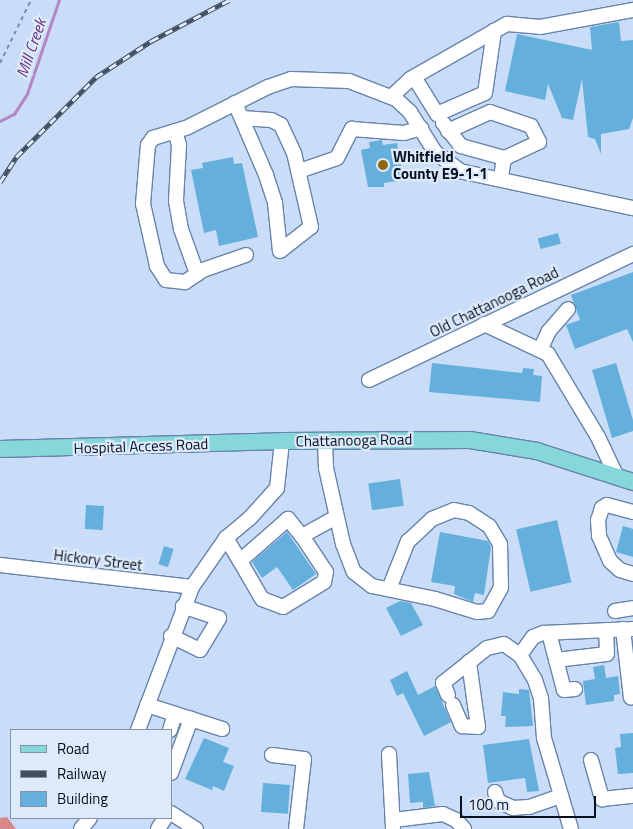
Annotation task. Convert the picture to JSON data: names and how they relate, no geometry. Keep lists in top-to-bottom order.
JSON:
{
  "streets": {
    "main road": ["Chattanooga Road", "Hospital Access Road"],
    "street": ["Old Chattanooga Road", "Hickory Street"]
  },
  "crossings": [
    ["Chattanooga Road", "Hospital Access Road"],
    ["Chattanooga Road", "Hickory Street"]
  ],
  "water": ["Mill Creek"],
  "places": ["Whitfield County E9-1-1"],
  "legend": ["Road", "Railway", "Building"],
  "scale_bar": "100 m"
}
